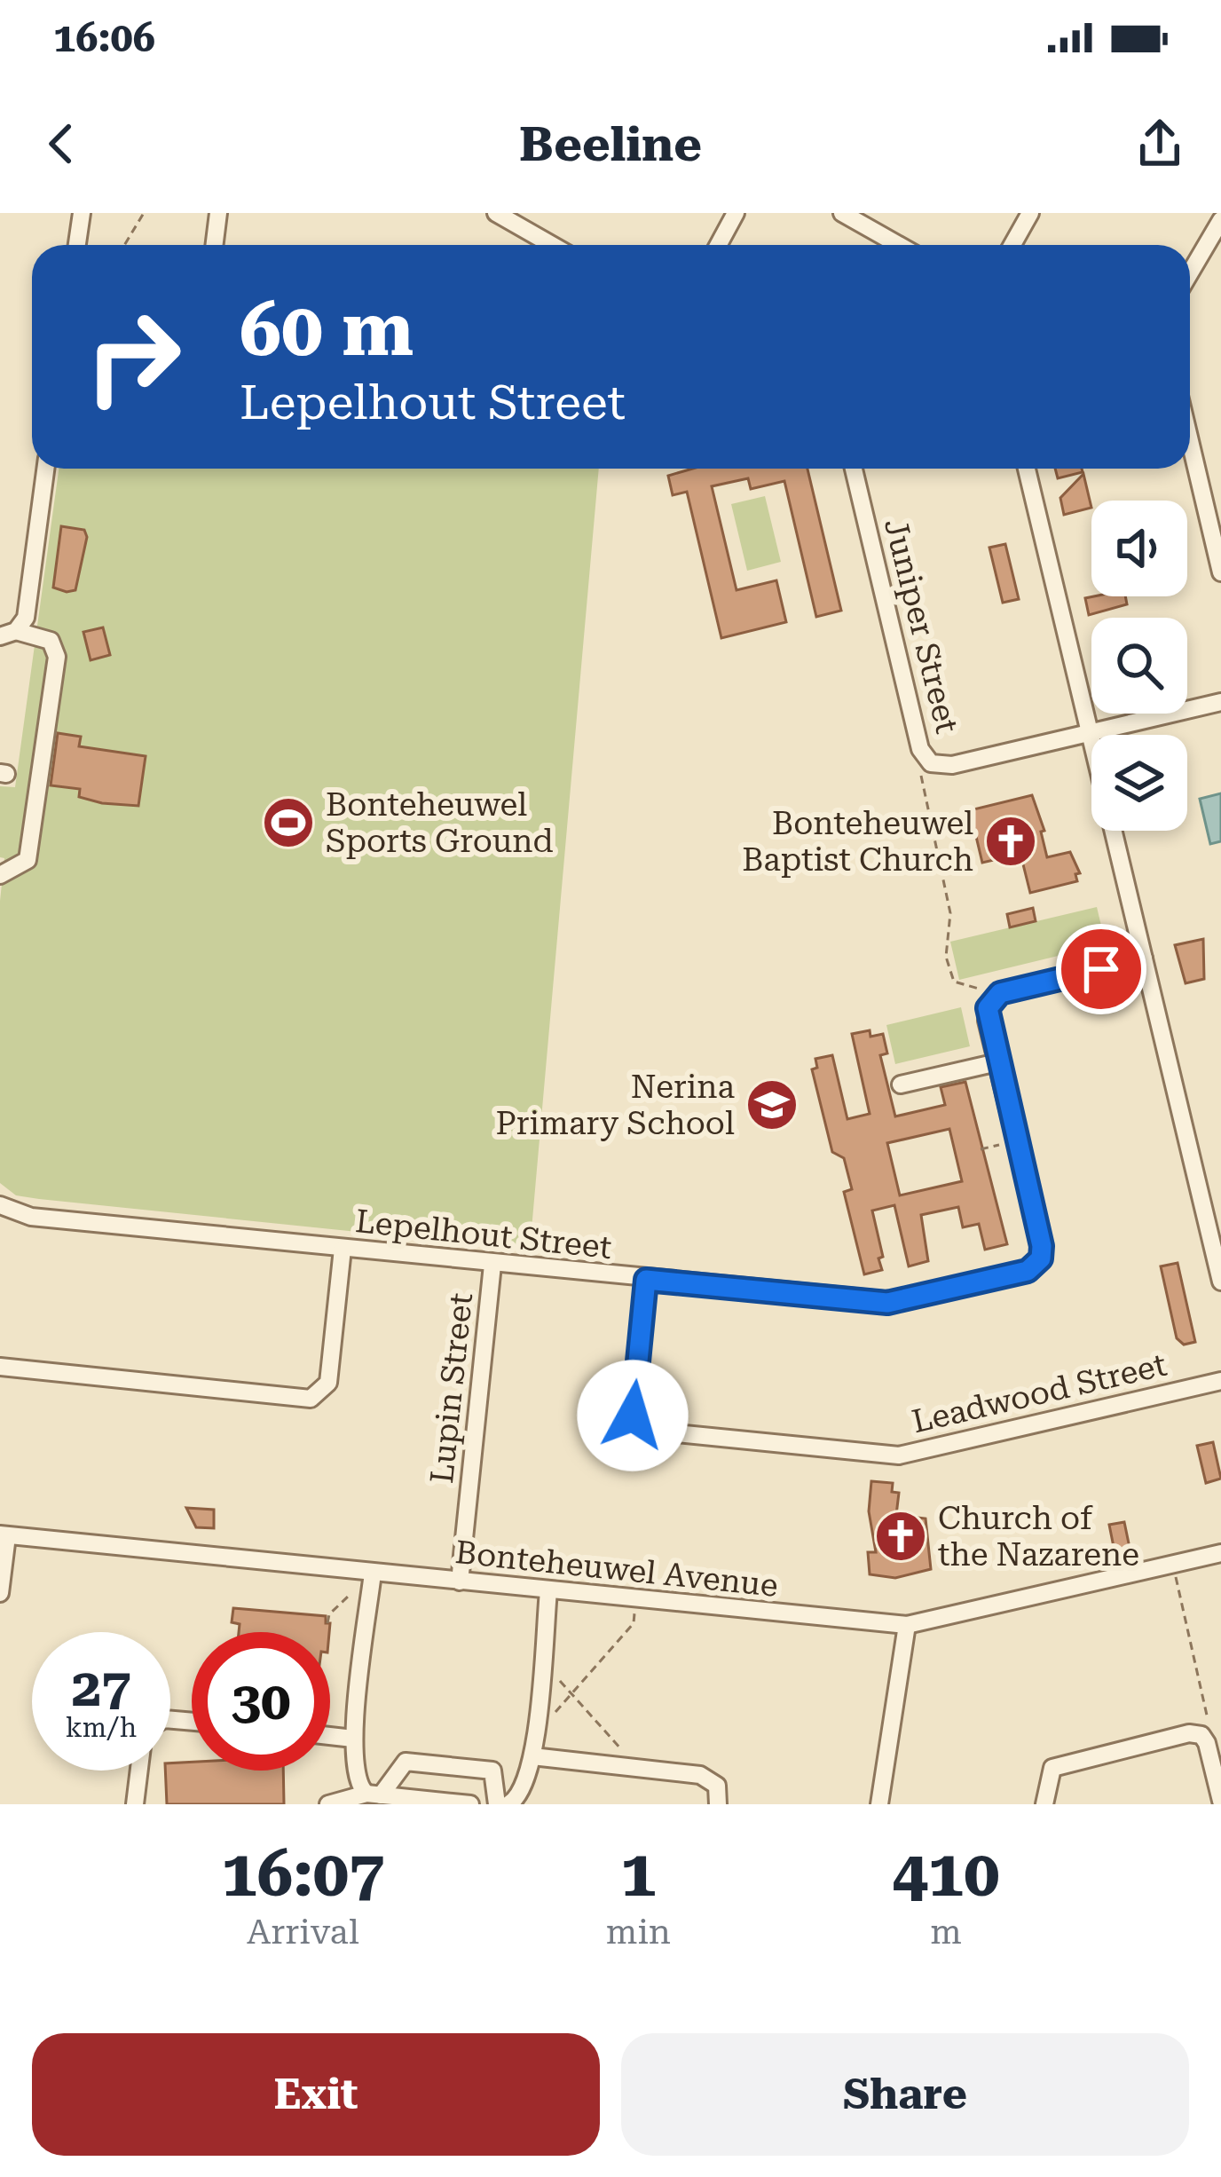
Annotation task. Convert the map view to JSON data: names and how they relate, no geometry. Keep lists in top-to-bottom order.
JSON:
{
  "streets": {
    "street": [
      "Juniper Street",
      "Lepelhout Street",
      "Lupin Street",
      "Leadwood Street",
      "Bonteheuwel Avenue"
    ]
  },
  "crossings": [
    ["Lepelhout Street", "Lupin Street"],
    ["Lepelhout Street", "Leadwood Street"],
    ["Lupin Street", "Bonteheuwel Avenue"]
  ],
  "places": {
    "sports": ["Bonteheuwel Sports Ground"],
    "church": ["Bonteheuwel Baptist Church", "Church of the Nazarene"],
    "school or university": ["Nerina Primary School"]
  },
  "page": {
    "status": "16:06",
    "header": "Beeline",
    "turn": ["60 m", "Lepelhout Street"],
    "speed": "27 km/h",
    "limit": "30",
    "eta": [
      "16:07",
      "Arrival",
      "1",
      "min",
      "410",
      "m"
    ],
    "buttons": ["Exit", "Share"]
  }
}
